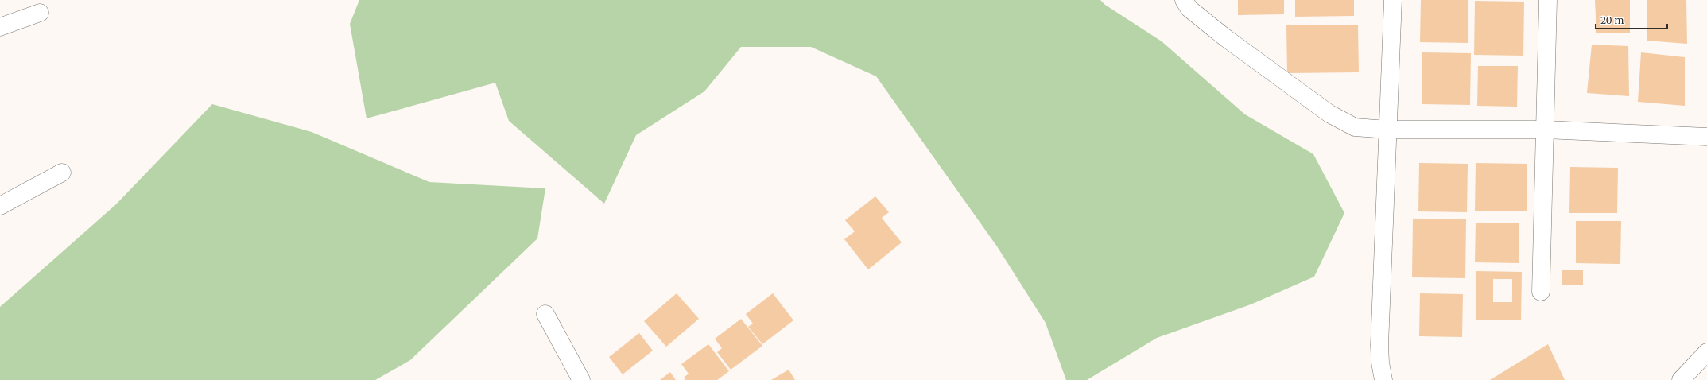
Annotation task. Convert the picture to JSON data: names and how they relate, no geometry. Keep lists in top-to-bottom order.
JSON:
{
  "scale_bar": "20 m"
}
